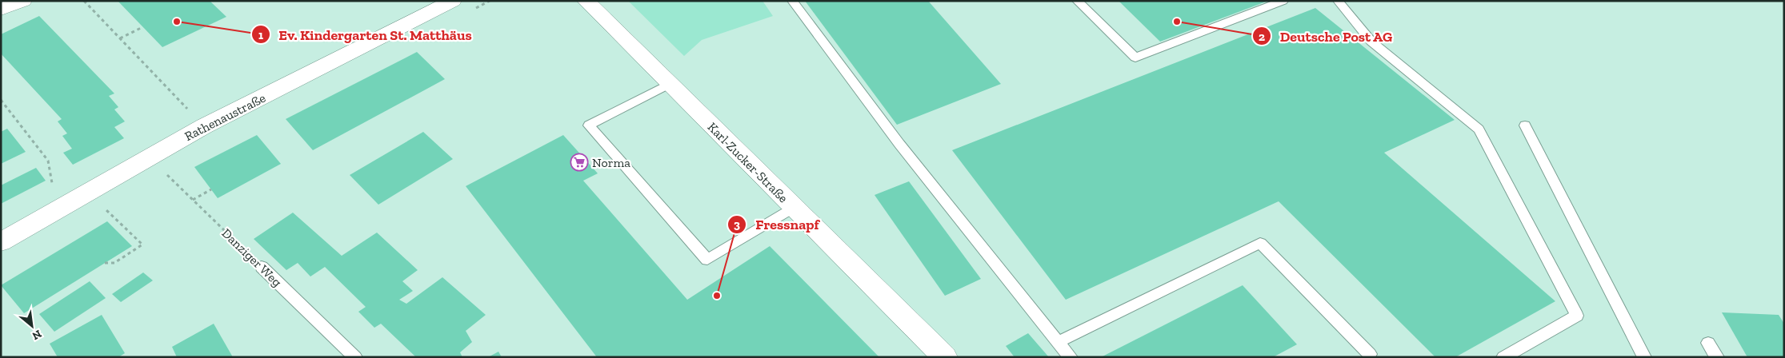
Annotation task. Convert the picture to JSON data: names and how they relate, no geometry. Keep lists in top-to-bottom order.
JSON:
{
  "streets": {
    "street": ["Rathenaustraße", "Karl-Zucker-Straße"],
    "lane": ["Danziger Weg"]
  },
  "crossings": [
    ["Rathenaustraße", "Danziger Weg"]
  ],
  "places": {
    "other": ["Ev. Kindergarten St. Matthäus", "Deutsche Post AG", "Fressnapf"],
    "supermarket": ["Norma"]
  },
  "north": "bottom right"
}
